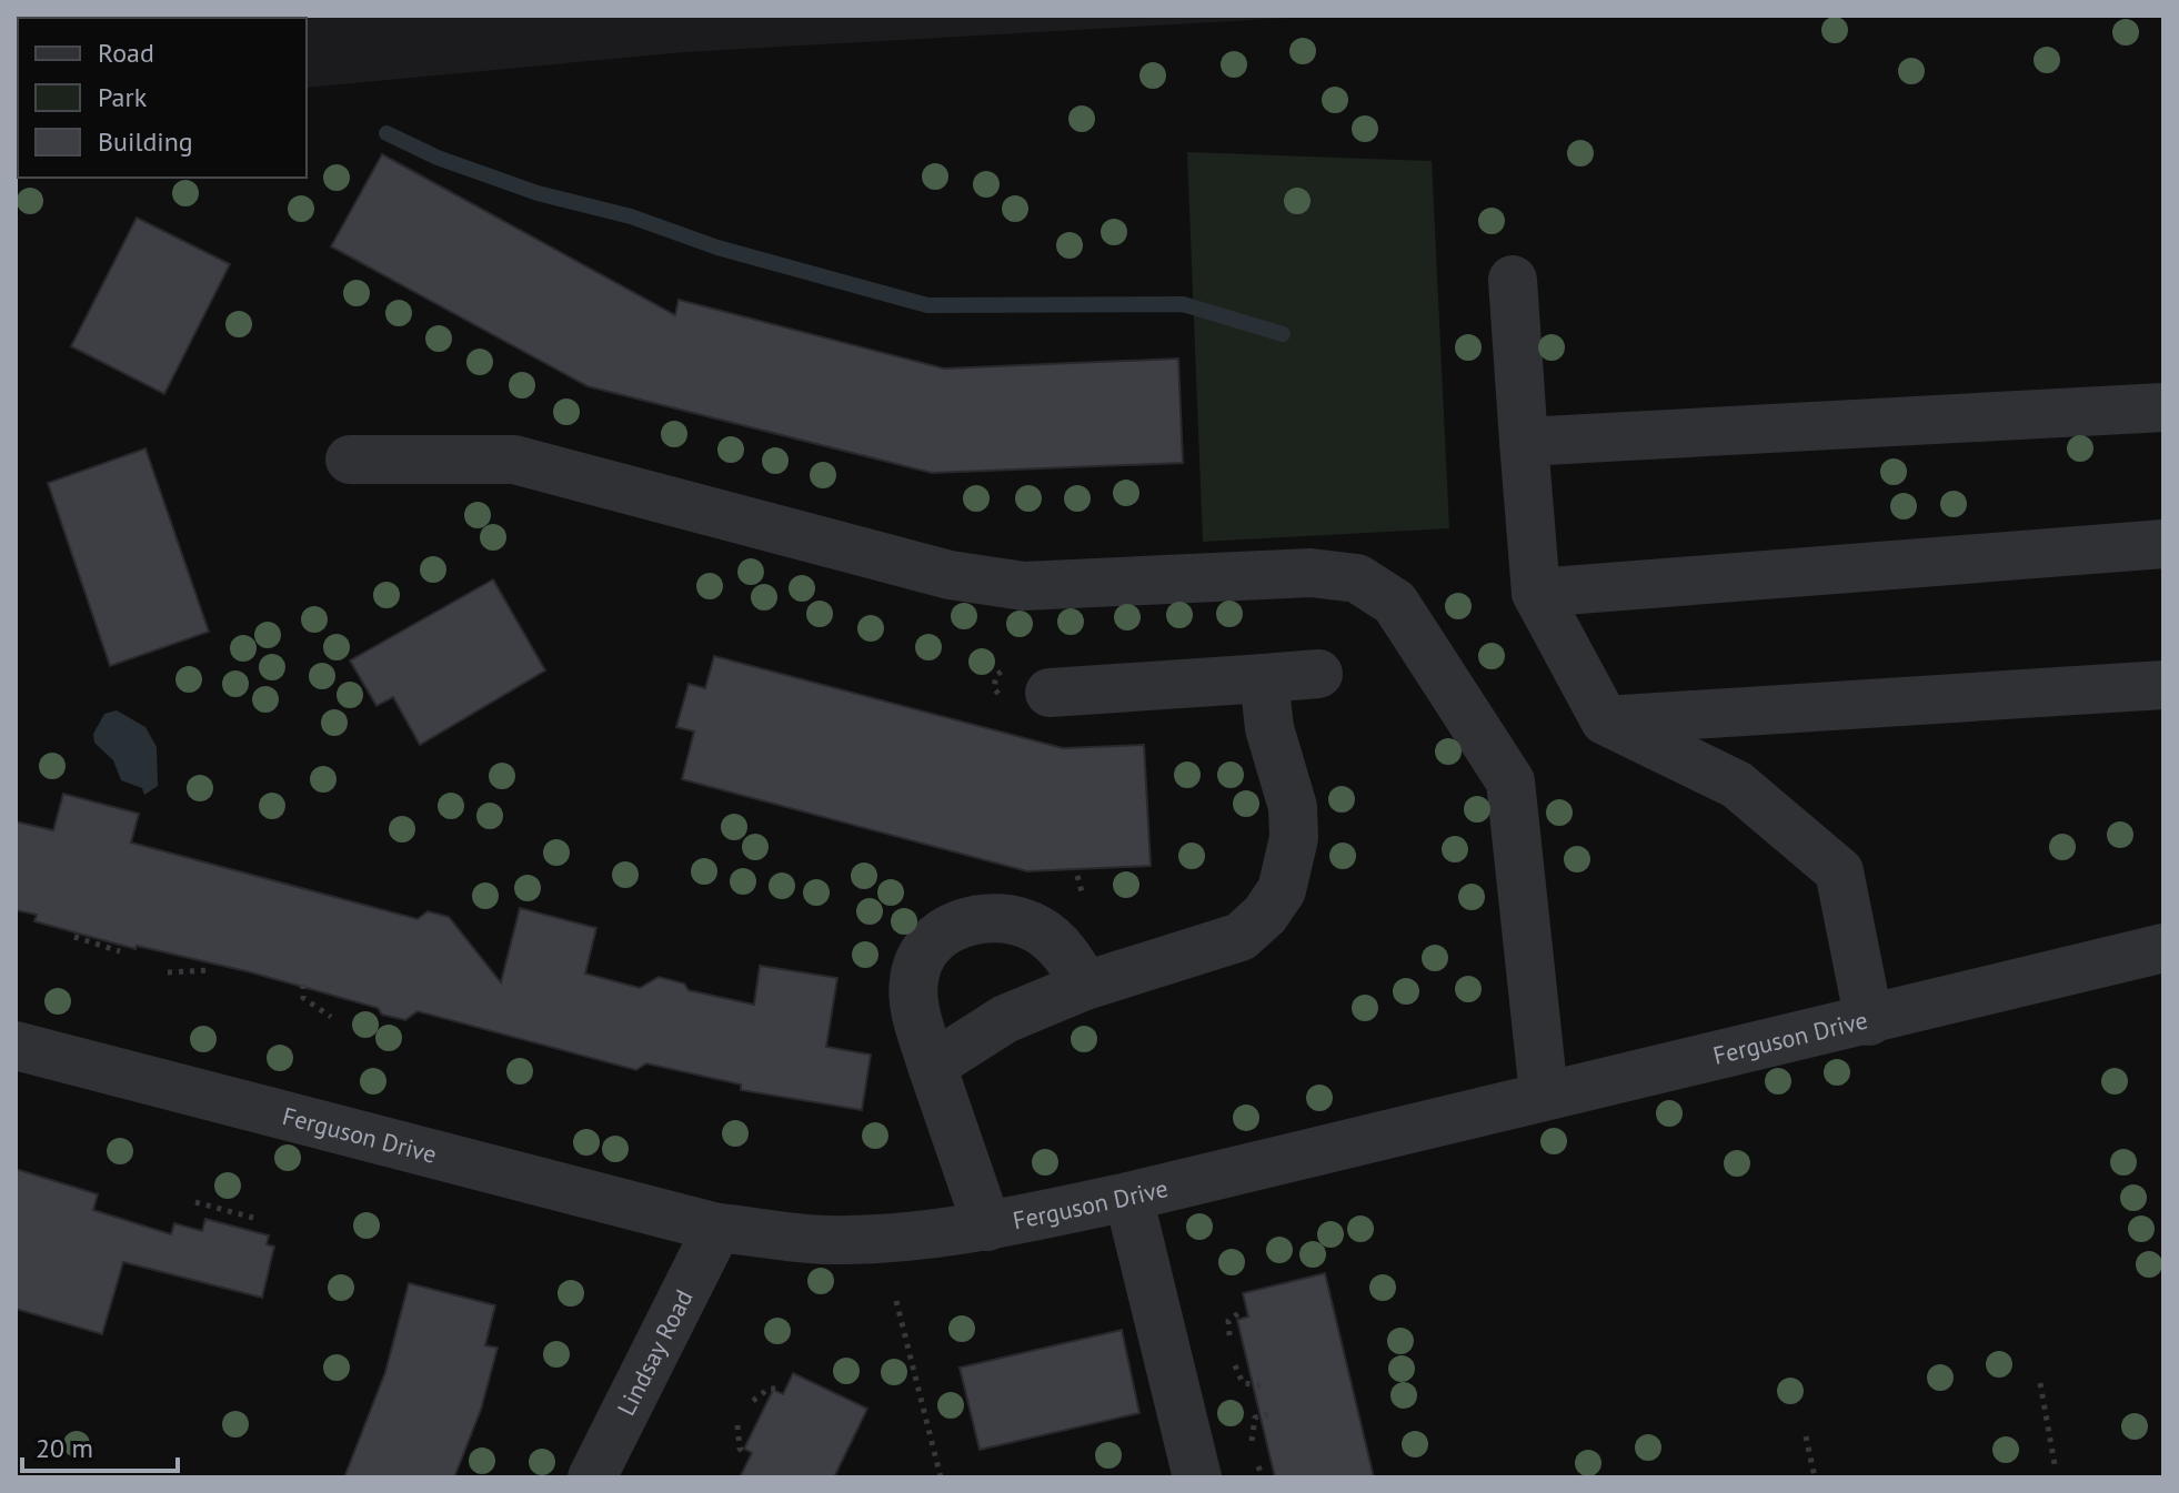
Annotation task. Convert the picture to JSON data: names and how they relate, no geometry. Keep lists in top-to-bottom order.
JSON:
{
  "streets": {
    "street": ["Ferguson Drive", "Lindsay Road"]
  },
  "crossings": [
    ["Ferguson Drive", "Lindsay Road"]
  ],
  "legend": ["Road", "Park", "Building"],
  "scale_bar": "20 m"
}
